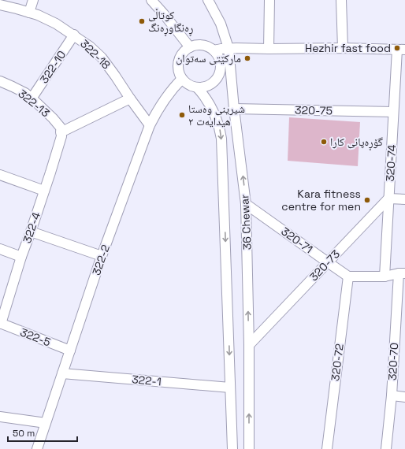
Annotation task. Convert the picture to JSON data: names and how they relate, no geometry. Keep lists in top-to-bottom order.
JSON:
{
  "streets": {
    "street": [
      "322-18",
      "322-10",
      "322-13",
      "320-75",
      "320-74",
      "36 Chewar",
      "322-4",
      "320-71",
      "322-2",
      "320-73",
      "322-5",
      "320-70",
      "320-72",
      "322-1"
    ]
  },
  "crossings": [
    ["322-18", "322-10"],
    ["322-18", "322-2"],
    ["322-10", "322-13"],
    ["322-13", "322-4"],
    ["320-75", "320-74"],
    ["320-75", "36 Chewar"],
    ["320-74", "320-73"],
    ["36 Chewar", "320-71"],
    ["36 Chewar", "320-73"],
    ["322-4", "322-5"],
    ["320-71", "320-73"],
    ["320-71", "320-72"],
    ["322-2", "322-5"],
    ["322-2", "322-1"]
  ],
  "places": [
    "کوتاڵی ڕەنگاوڕەنگ",
    "Hezhir fast food",
    "مارکێتی سەتوان",
    "شیرینی وەستا هیدایەت ٢",
    "گۆڕەپانی کارا",
    "Kara fitness centre for men"
  ],
  "scale_bar": "50 m"
}
